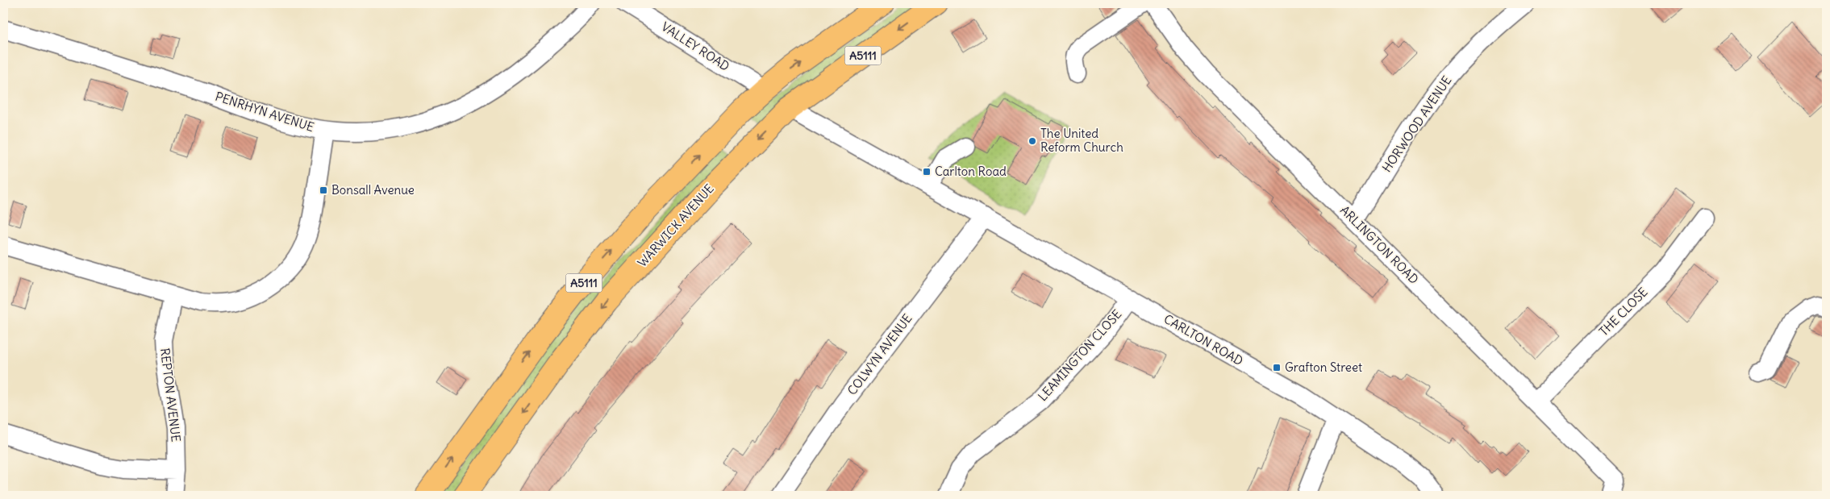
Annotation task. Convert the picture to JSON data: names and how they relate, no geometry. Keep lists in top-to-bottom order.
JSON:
{
  "streets": {
    "highway": ["A5111", "WARWICK AVENUE"],
    "street": [
      "VALLEY ROAD",
      "PENRHYN AVENUE",
      "HORWOOD AVENUE",
      "ARLINGTON ROAD",
      "THE CLOSE",
      "CARLTON ROAD",
      "COLWYN AVENUE",
      "LEAMINGTON CLOSE",
      "REPTON AVENUE"
    ]
  },
  "crossings": [
    ["VALLEY ROAD", "A5111"],
    ["HORWOOD AVENUE", "ARLINGTON ROAD"],
    ["WARWICK AVENUE", "CARLTON ROAD"],
    ["ARLINGTON ROAD", "THE CLOSE"],
    ["CARLTON ROAD", "COLWYN AVENUE"],
    ["CARLTON ROAD", "LEAMINGTON CLOSE"]
  ],
  "places": {
    "other": ["The United Reform Church"],
    "transit": ["Carlton Road", "Bonsall Avenue", "Grafton Street"]
  }
}
